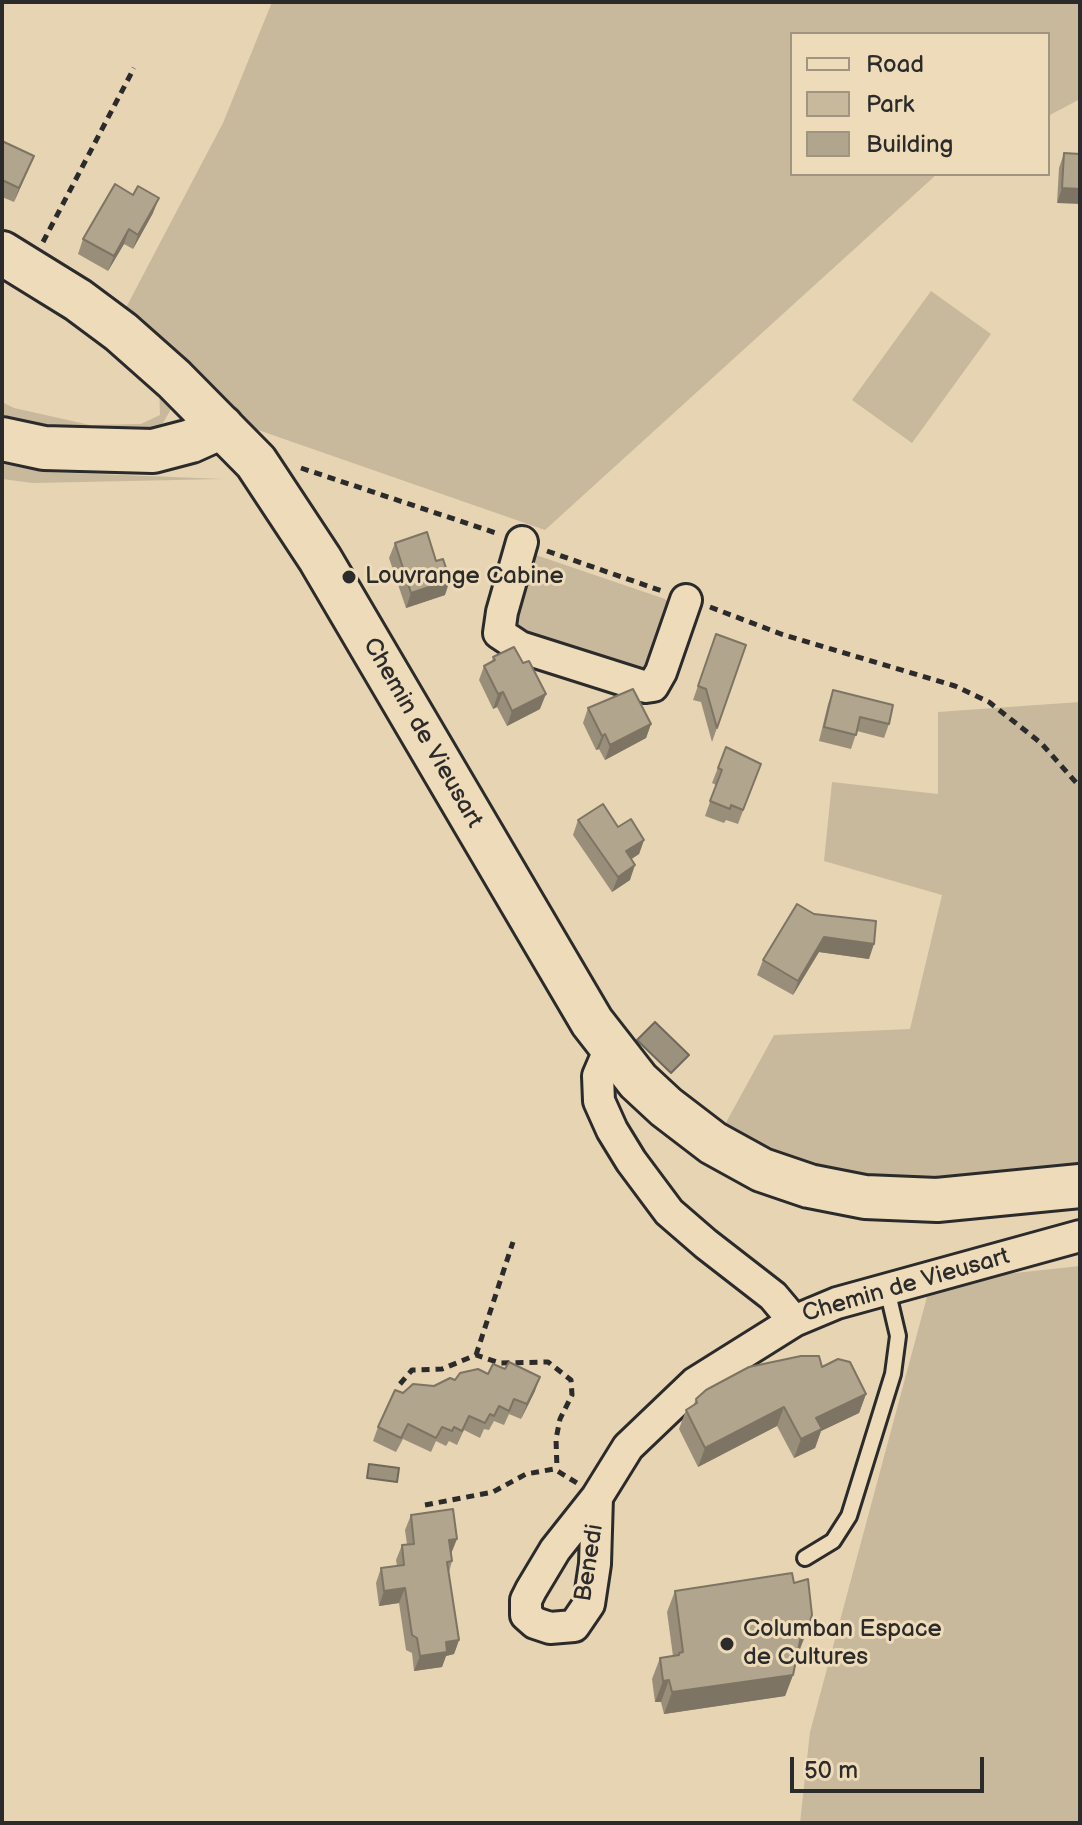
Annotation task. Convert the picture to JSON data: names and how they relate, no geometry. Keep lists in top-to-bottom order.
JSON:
{
  "streets": {
    "street": ["Chemin de Vieusart", "Benedi"]
  },
  "crossings": [
    ["Chemin de Vieusart", "Benedi"]
  ],
  "places": ["Louvrange Cabine", "Columban Espace de Cultures"],
  "legend": ["Road", "Park", "Building"],
  "scale_bar": "50 m"
}
